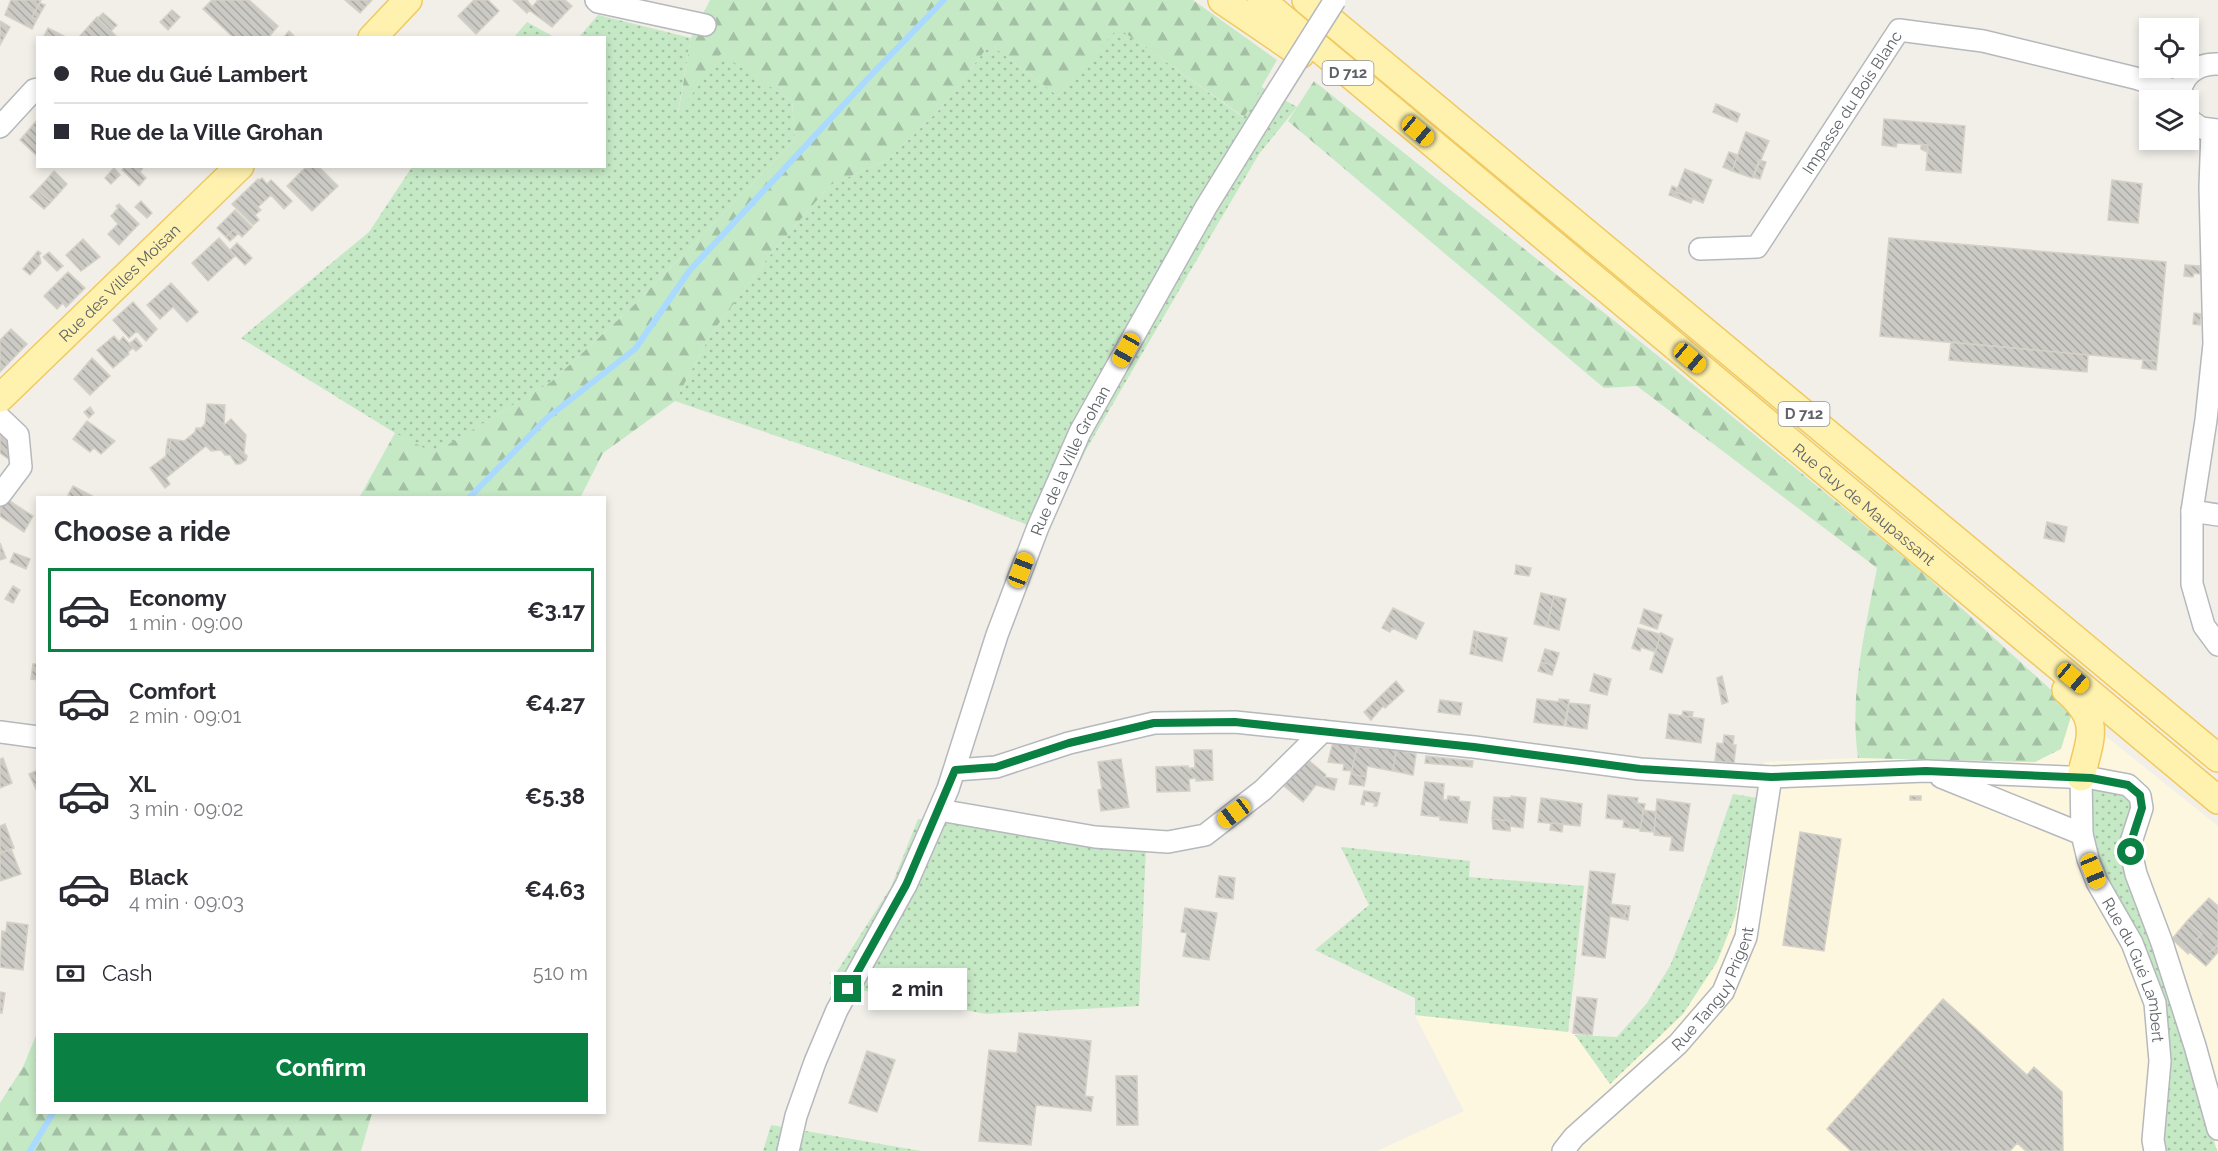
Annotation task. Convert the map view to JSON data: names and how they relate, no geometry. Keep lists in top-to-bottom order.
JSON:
{
  "streets": {
    "main road": ["D 712", "Rue des Villes Moisan", "Rue Guy de Maupassant"],
    "street": [
      "Impasse du Bois Blanc",
      "Rue de la Ville Grohan",
      "Rue du Gué Lambert",
      "Rue Tanguy Prigent"
    ]
  },
  "page": {
    "banner": ["Rue du Gué Lambert", "Rue de la Ville Grohan"],
    "heading": "Choose a ride",
    "list": [
      {
        "name": "Economy",
        "note": "1 min · 09:00",
        "value": "€3.17"
      },
      {
        "name": "Comfort",
        "note": "2 min · 09:01",
        "value": "€4.27"
      },
      {
        "name": "XL",
        "note": "3 min · 09:02",
        "value": "€5.38"
      },
      {
        "name": "Black",
        "note": "4 min · 09:03",
        "value": "€4.63"
      }
    ],
    "pay": ["Cash", "510 m"],
    "bubble": "2 min",
    "buttons": "Confirm"
  }
}
